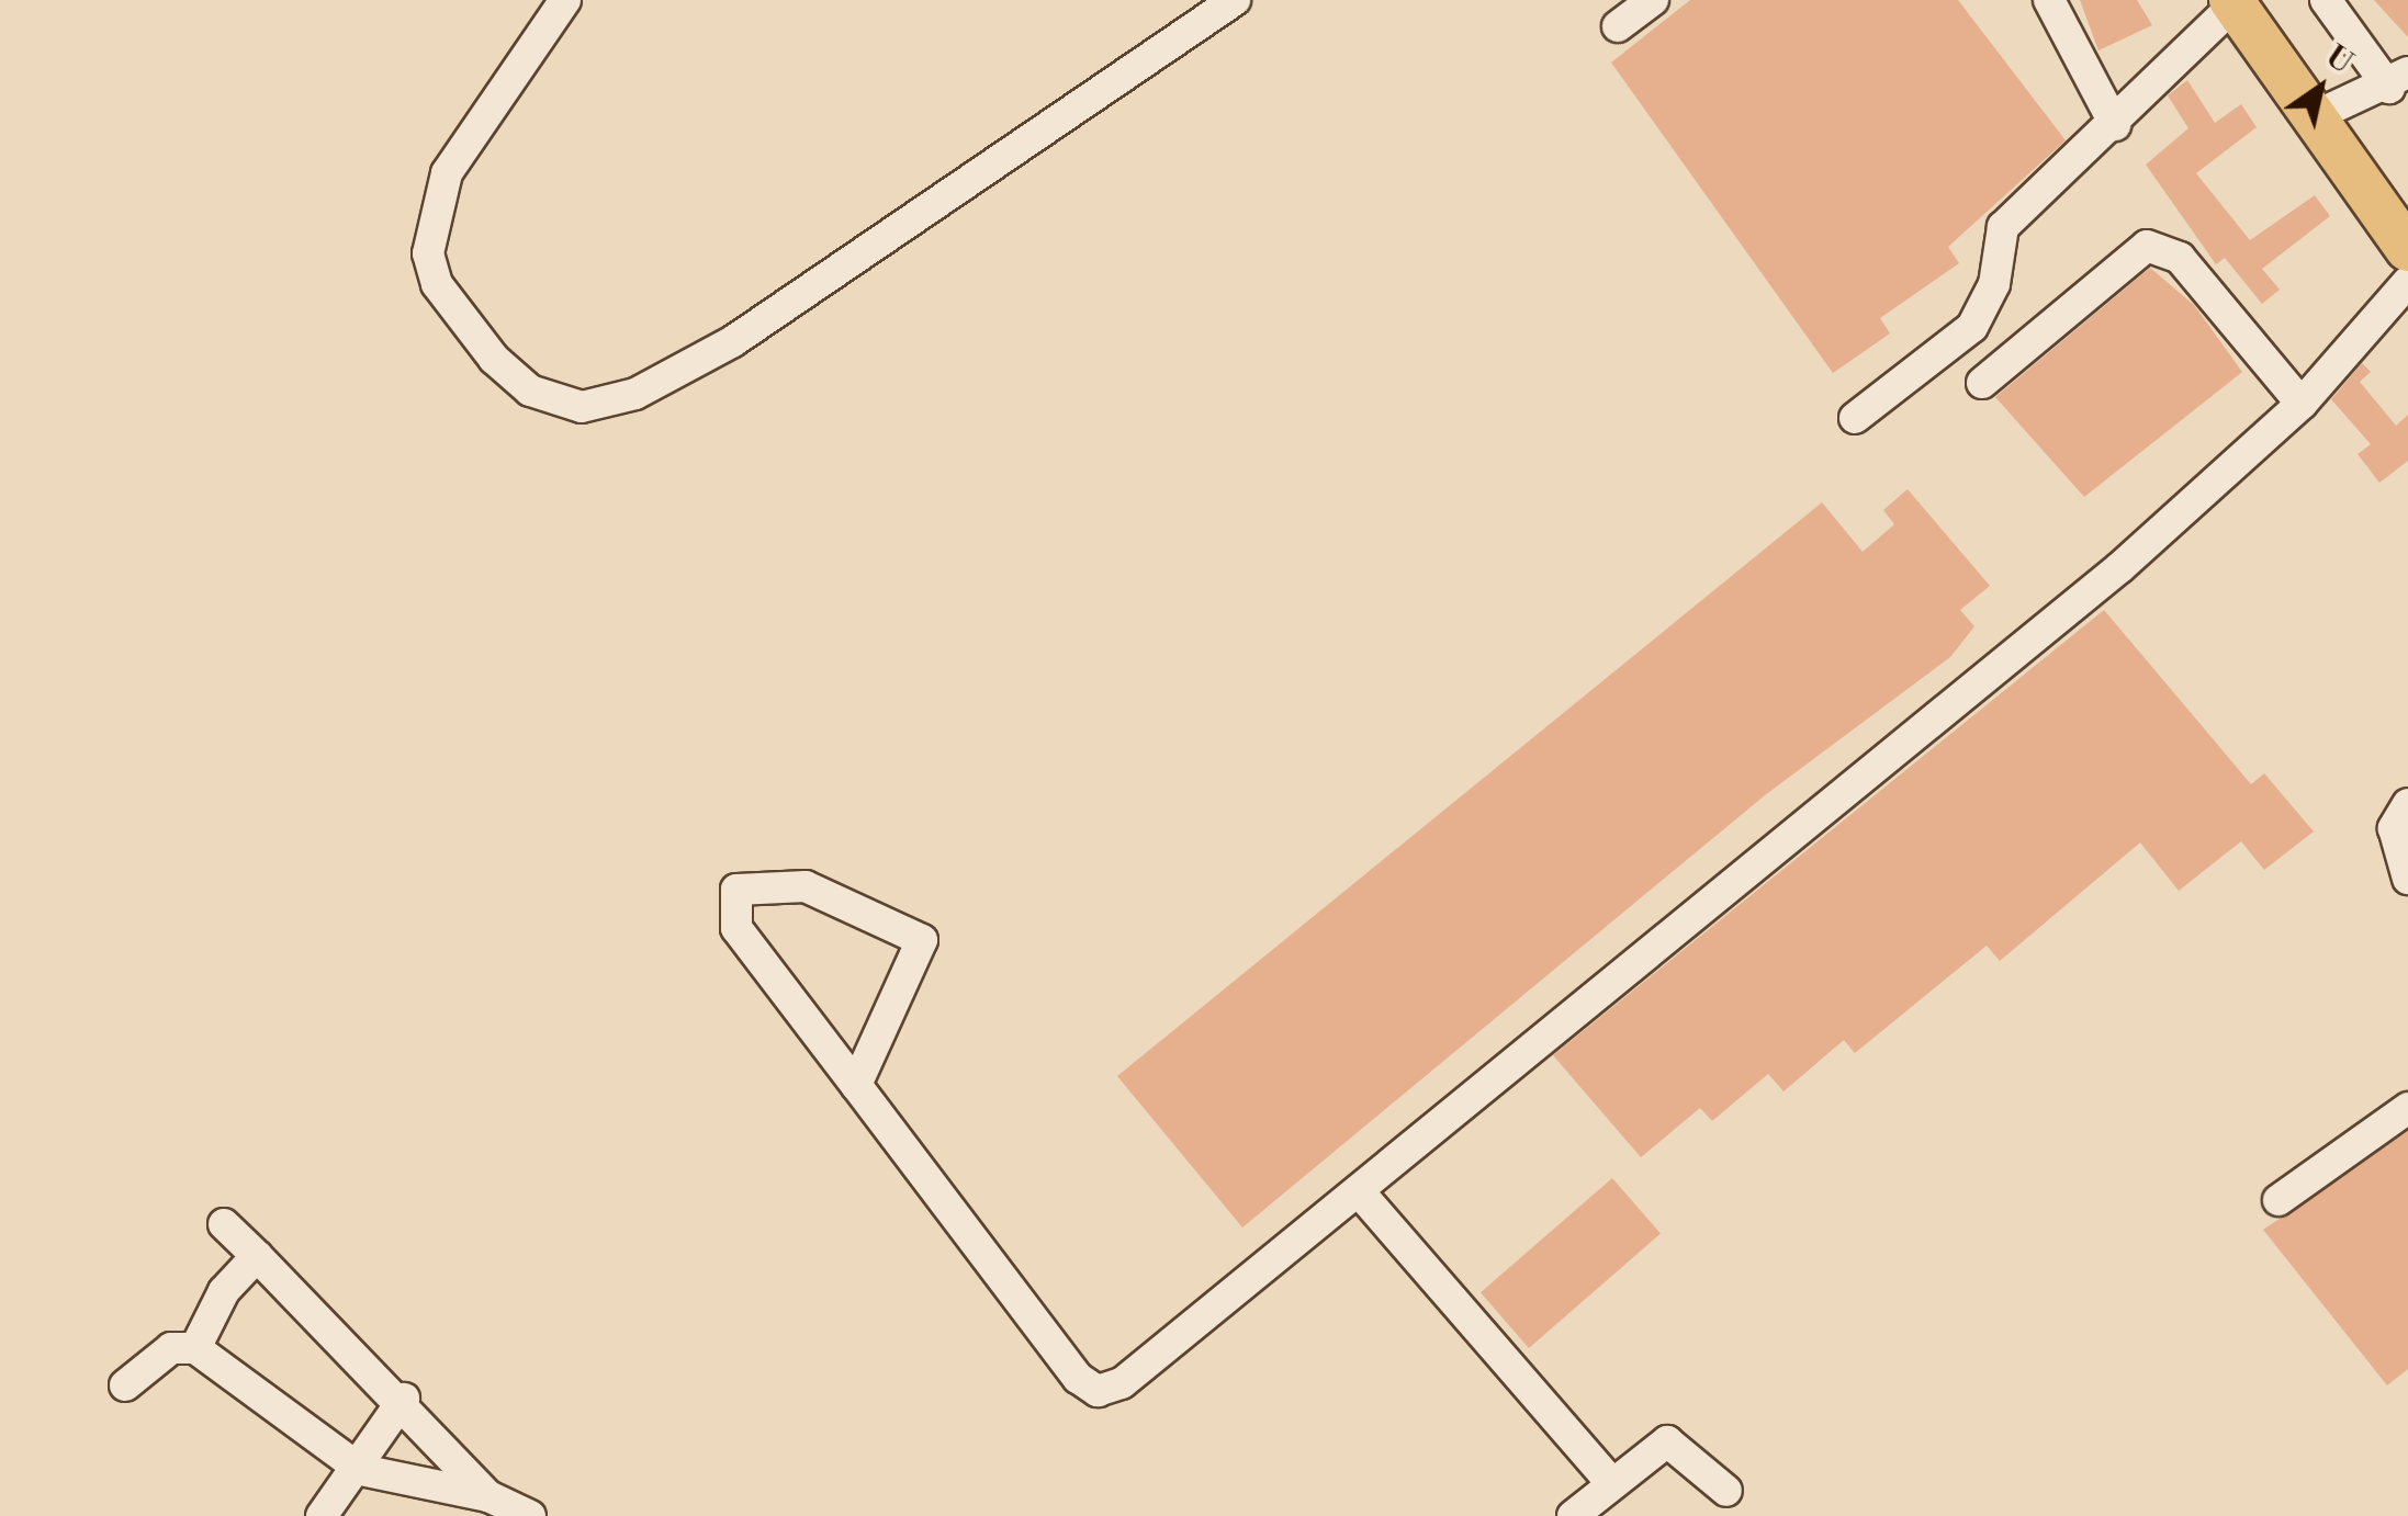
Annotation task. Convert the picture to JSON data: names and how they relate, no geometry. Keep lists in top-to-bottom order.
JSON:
{
  "north": "top right"
}
